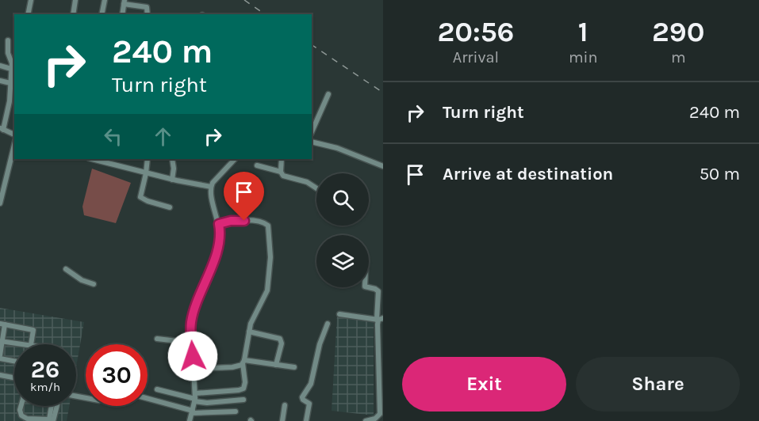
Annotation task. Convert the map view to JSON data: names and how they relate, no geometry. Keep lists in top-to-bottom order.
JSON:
{
  "page": {
    "eta": [
      "20:56",
      "Arrival",
      "1",
      "min",
      "290",
      "m"
    ],
    "turn": ["240 m", "Turn right"],
    "list": [
      {
        "name": "Turn right",
        "value": "240 m"
      },
      {
        "name": "Arrive at destination",
        "value": "50 m"
      }
    ],
    "speed": "26 km/h",
    "limit": "30",
    "buttons": ["Exit", "Share"]
  }
}
